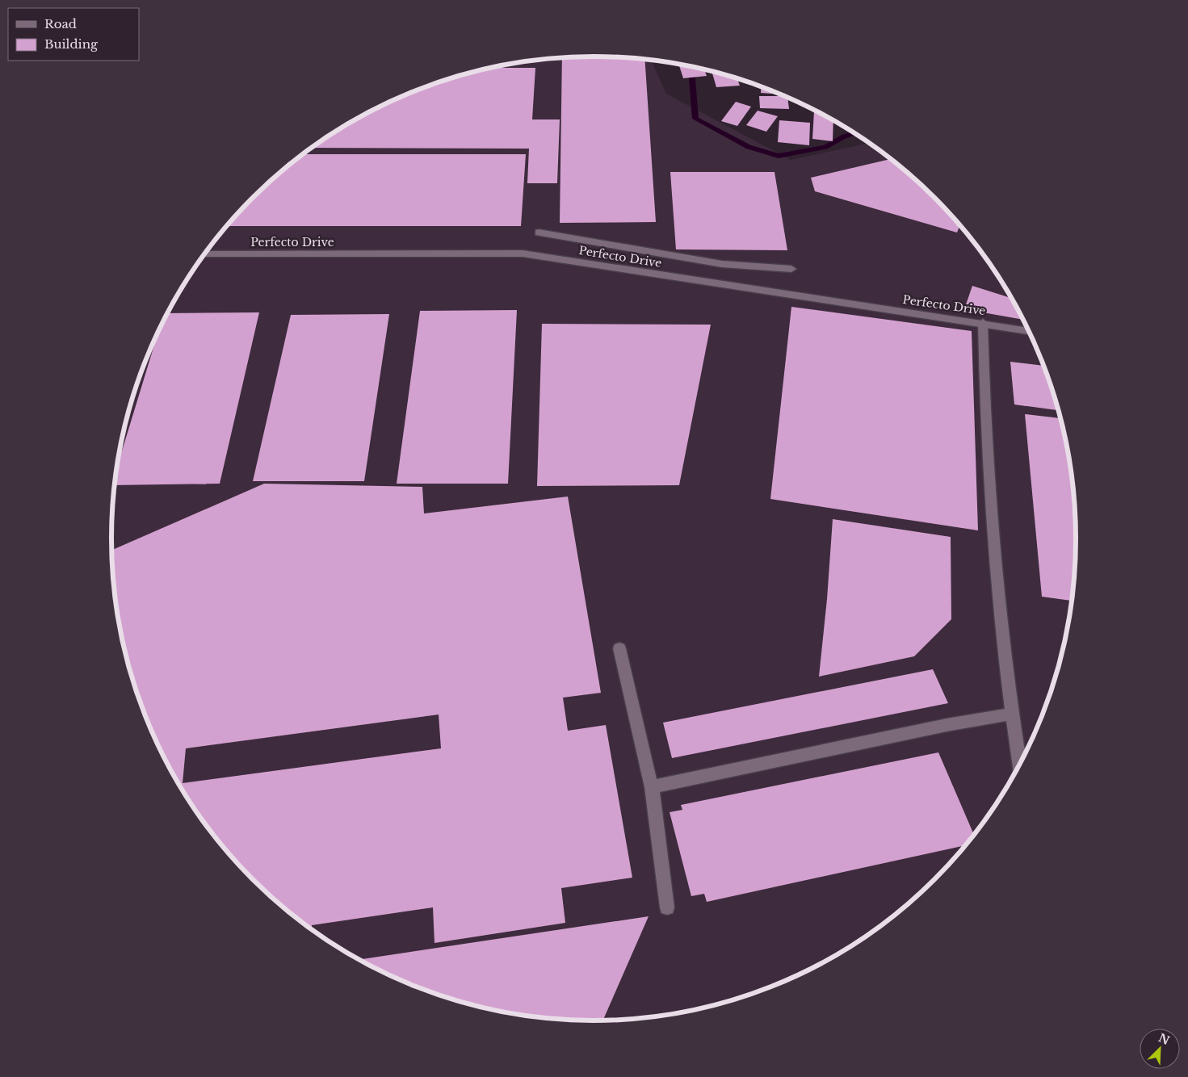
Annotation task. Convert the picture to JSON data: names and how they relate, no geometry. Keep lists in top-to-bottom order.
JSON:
{
  "streets": {
    "street": ["Perfecto Drive"]
  },
  "legend": ["Road", "Building"],
  "north": "top right"
}
